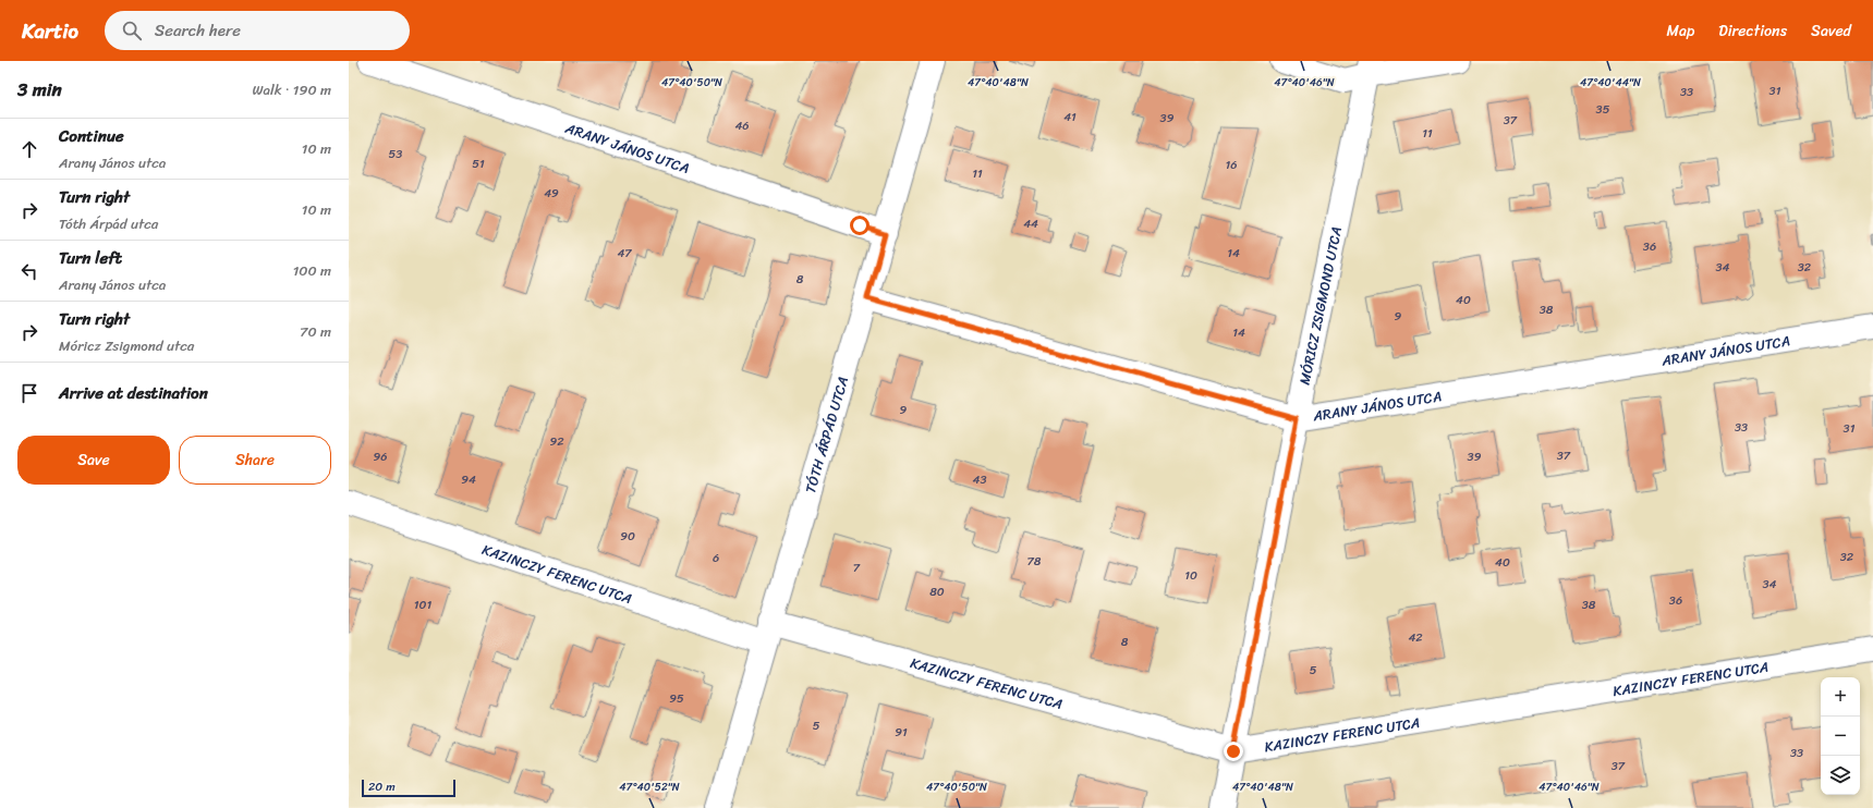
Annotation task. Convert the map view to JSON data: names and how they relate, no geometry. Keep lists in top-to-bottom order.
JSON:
{
  "streets": {
    "street": [
      "ARANY JÁNOS UTCA",
      "MÓRICZ ZSIGMOND UTCA",
      "TÓTH ÁRPÁD UTCA",
      "KAZINCZY FERENC UTCA"
    ]
  },
  "crossings": [
    ["ARANY JÁNOS UTCA", "MÓRICZ ZSIGMOND UTCA"],
    ["ARANY JÁNOS UTCA", "TÓTH ÁRPÁD UTCA"],
    ["MÓRICZ ZSIGMOND UTCA", "KAZINCZY FERENC UTCA"],
    ["TÓTH ÁRPÁD UTCA", "KAZINCZY FERENC UTCA"]
  ],
  "house_numbers": [
    "31",
    "33",
    "35",
    "41",
    "39",
    "37",
    "46",
    "11",
    "53",
    "51",
    "16",
    "11",
    "49",
    "44",
    "36",
    "47",
    "14",
    "34",
    "32",
    "8",
    "40",
    "38",
    "9",
    "14",
    "9",
    "33",
    "31",
    "92",
    "37",
    "96",
    "39",
    "94",
    "43",
    "90",
    "32",
    "6",
    "78",
    "40",
    "7",
    "10",
    "34",
    "80",
    "36",
    "101",
    "38",
    "42",
    "8",
    "5",
    "95",
    "5",
    "91",
    "33",
    "37"
  ],
  "scale_bar": "20 m",
  "page": {
    "header": "Kartio",
    "search": "Search here",
    "nav": ["Map", "Directions", "Saved"],
    "heading": ["3 min", "Walk · 190 m"],
    "list": [
      ["Continue", "Arany János utca", "10 m"],
      ["Turn right", "Tóth Árpád utca", "10 m"],
      ["Turn left", "Arany János utca", "100 m"],
      ["Turn right", "Móricz Zsigmond utca", "70 m"],
      "Arrive at destination"
    ],
    "buttons": ["Save", "Share"],
    "map_buttons": ["+", "−"],
    "scale": "20 m"
  },
  "coordinates": [
    "47°40'50\"N",
    "47°40'48\"N",
    "47°40'46\"N",
    "47°40'44\"N",
    "47°40'52\"N"
  ]
}
